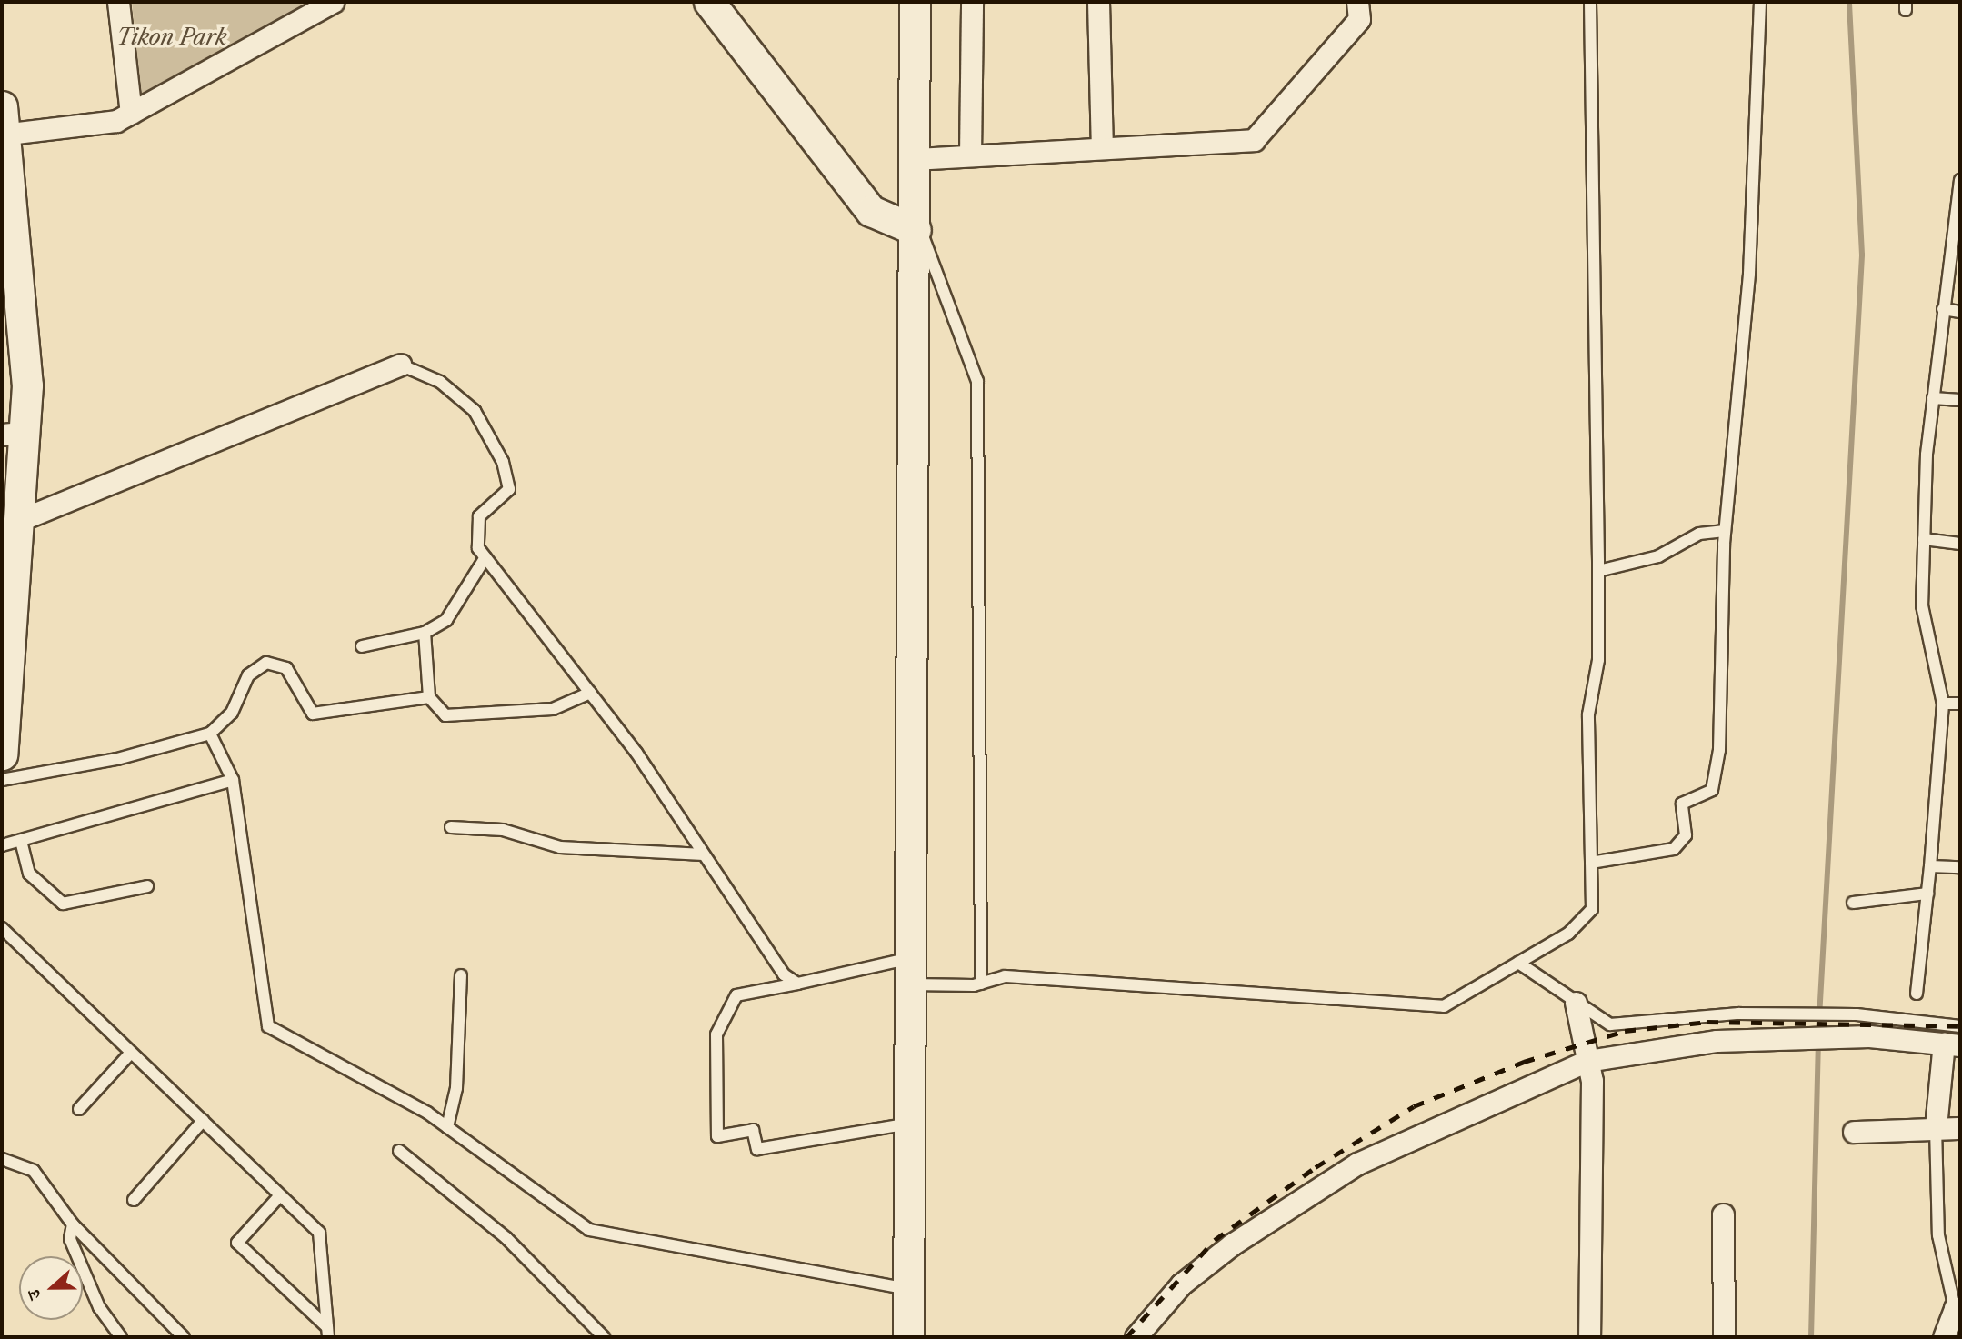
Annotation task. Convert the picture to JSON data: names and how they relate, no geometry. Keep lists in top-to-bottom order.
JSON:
{
  "parks": ["Tikon Park"],
  "north": "left"
}
